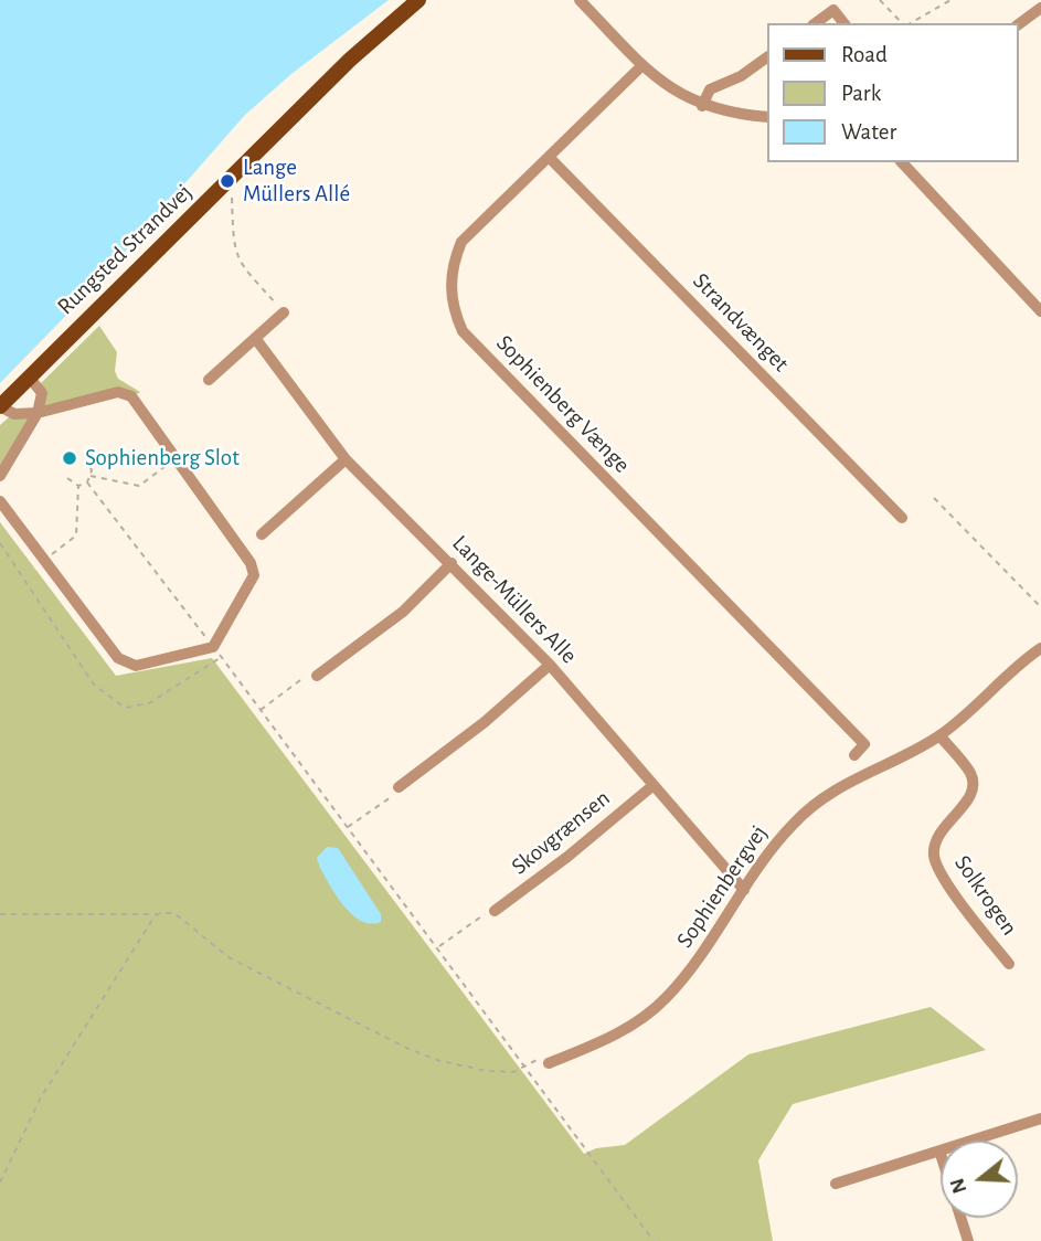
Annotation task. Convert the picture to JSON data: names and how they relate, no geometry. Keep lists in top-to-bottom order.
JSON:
{
  "streets": {
    "main road": ["Rungsted Strandvej"],
    "street": [
      "Strandvænget",
      "Sophienberg Vænge",
      "Lange-Müllers Alle",
      "Skovgrænsen",
      "Sophienbergvej",
      "Solkrogen"
    ]
  },
  "crossings": [
    ["Strandvænget", "Sophienberg Vænge"],
    ["Lange-Müllers Alle", "Skovgrænsen"],
    ["Lange-Müllers Alle", "Sophienbergvej"],
    ["Sophienbergvej", "Solkrogen"]
  ],
  "places": ["Lange Müllers Allé", "Sophienberg Slot"],
  "legend": ["Road", "Park", "Water"],
  "north": "left"
}
